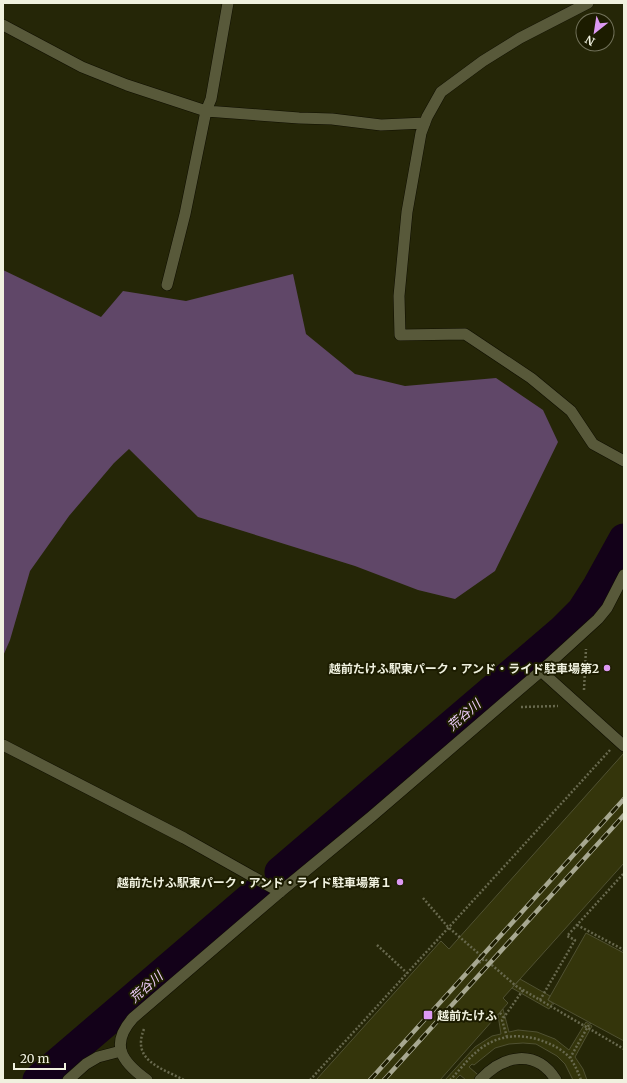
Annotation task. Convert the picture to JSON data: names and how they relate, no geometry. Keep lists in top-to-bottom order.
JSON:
{
  "water": ["荒谷川"],
  "places": {
    "other": ["越前たけふ駅東パーク・アンド・ライド駐車場第2", "越前たけふ駅東パーク・アンド・ライド駐車場第１"],
    "transit": ["越前たけふ"]
  },
  "scale_bar": "20 m",
  "north": "bottom left"
}
